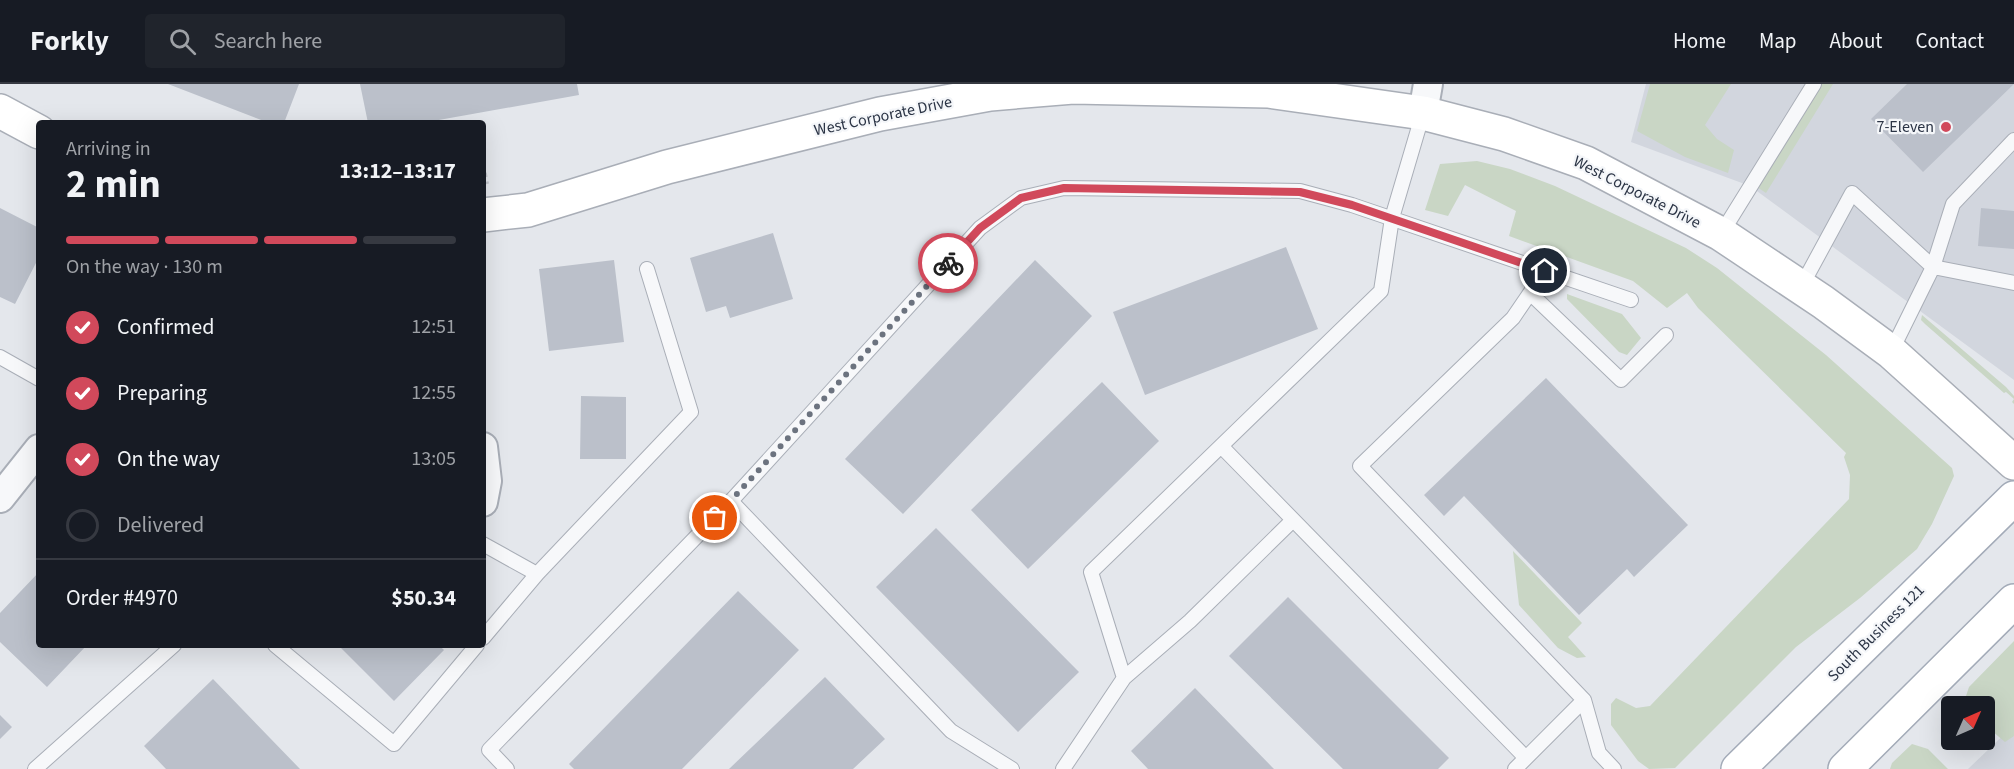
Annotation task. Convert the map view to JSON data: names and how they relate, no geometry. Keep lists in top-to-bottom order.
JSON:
{
  "streets": {
    "street": ["West Corporate Drive", "South Business 121"]
  },
  "places": ["7-Eleven"],
  "north": "top right",
  "page": {
    "header": "Forkly",
    "search": "Search here",
    "nav": [
      "Home",
      "Map",
      "About",
      "Contact"
    ],
    "heading": ["2 min", "Arriving in", "13:12–13:17"],
    "panel": ["Order #4970", "$50.34"],
    "bar": "On the way · 130 m",
    "list": [
      ["Confirmed", "12:51"],
      ["Preparing", "12:55"],
      ["On the way", "13:05"],
      "Delivered"
    ]
  }
}
